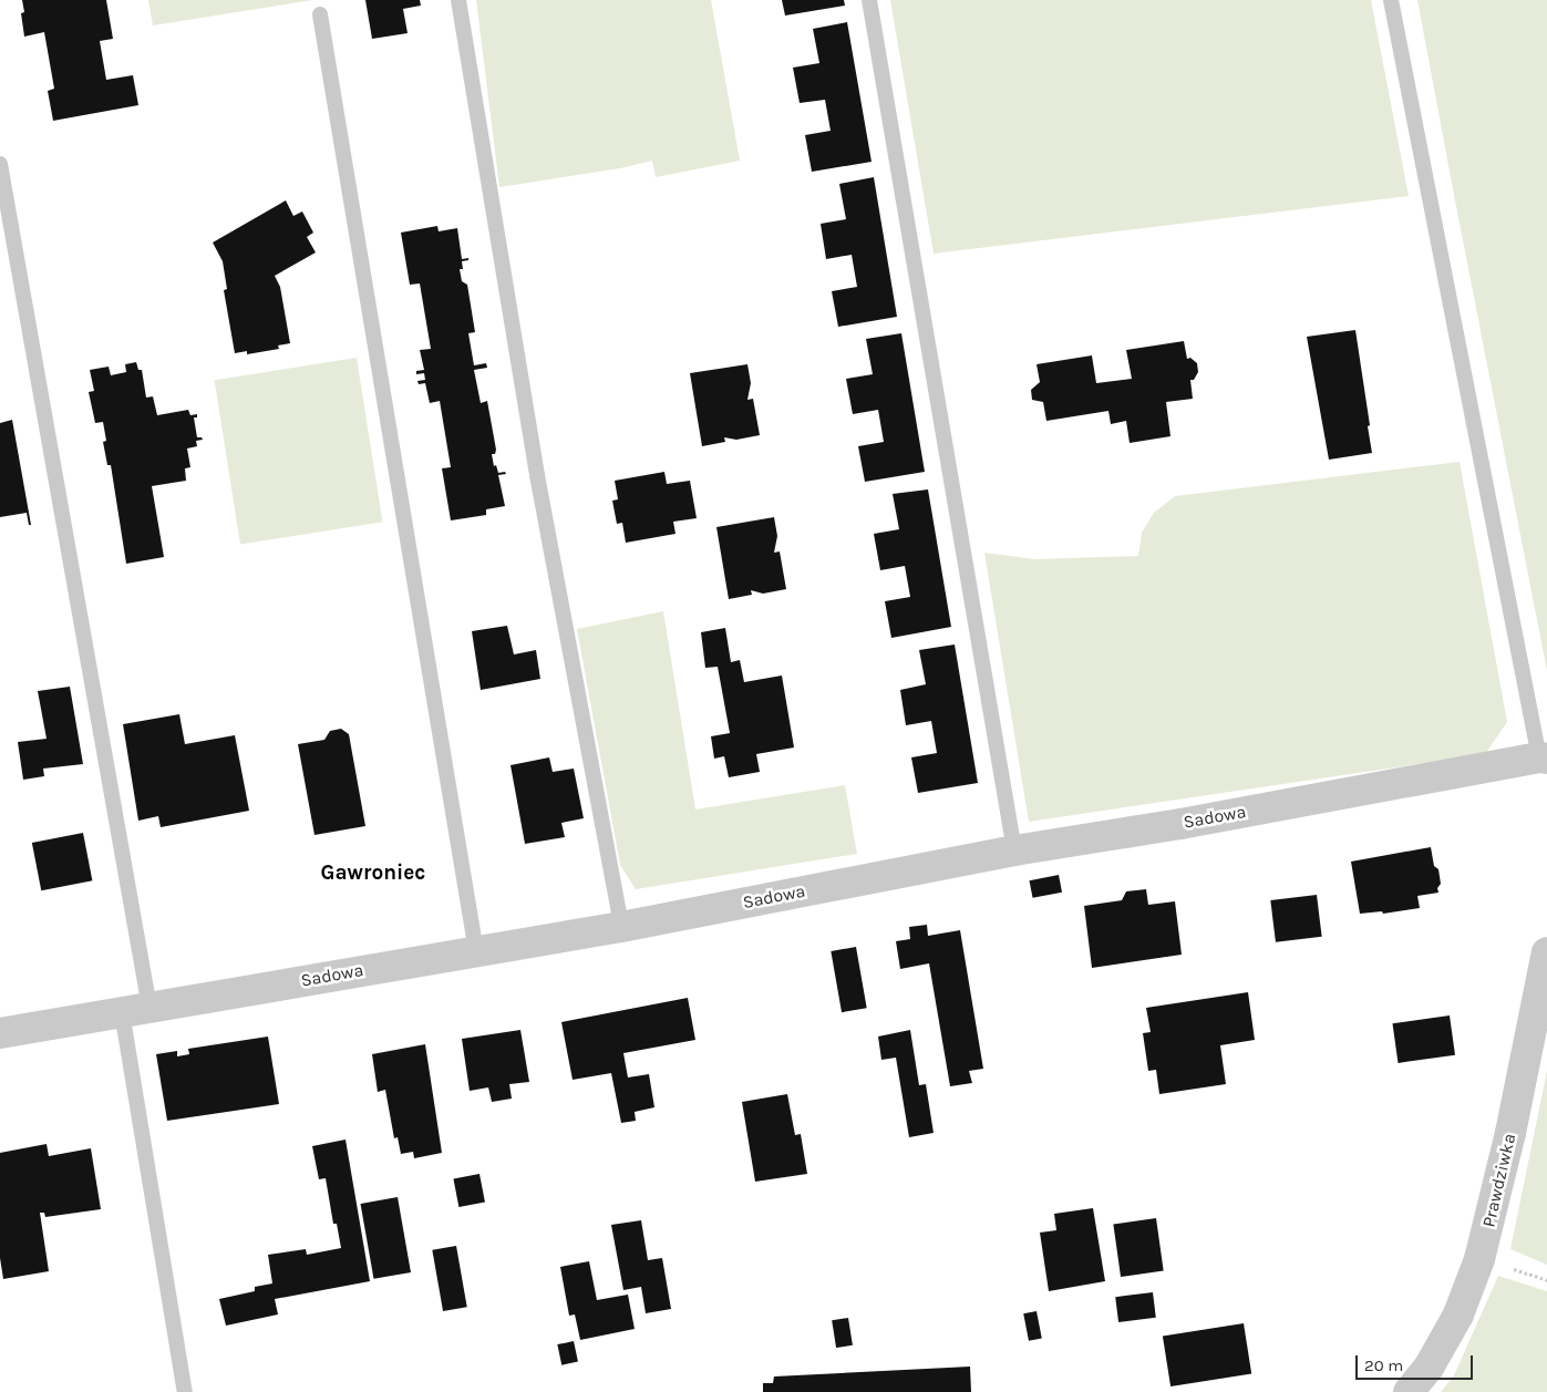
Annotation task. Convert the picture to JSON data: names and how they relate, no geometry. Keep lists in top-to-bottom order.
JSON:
{
  "streets": {
    "street": ["Sadowa", "Prawdziwka"]
  },
  "districts": ["Gawroniec"],
  "scale_bar": "20 m"
}
